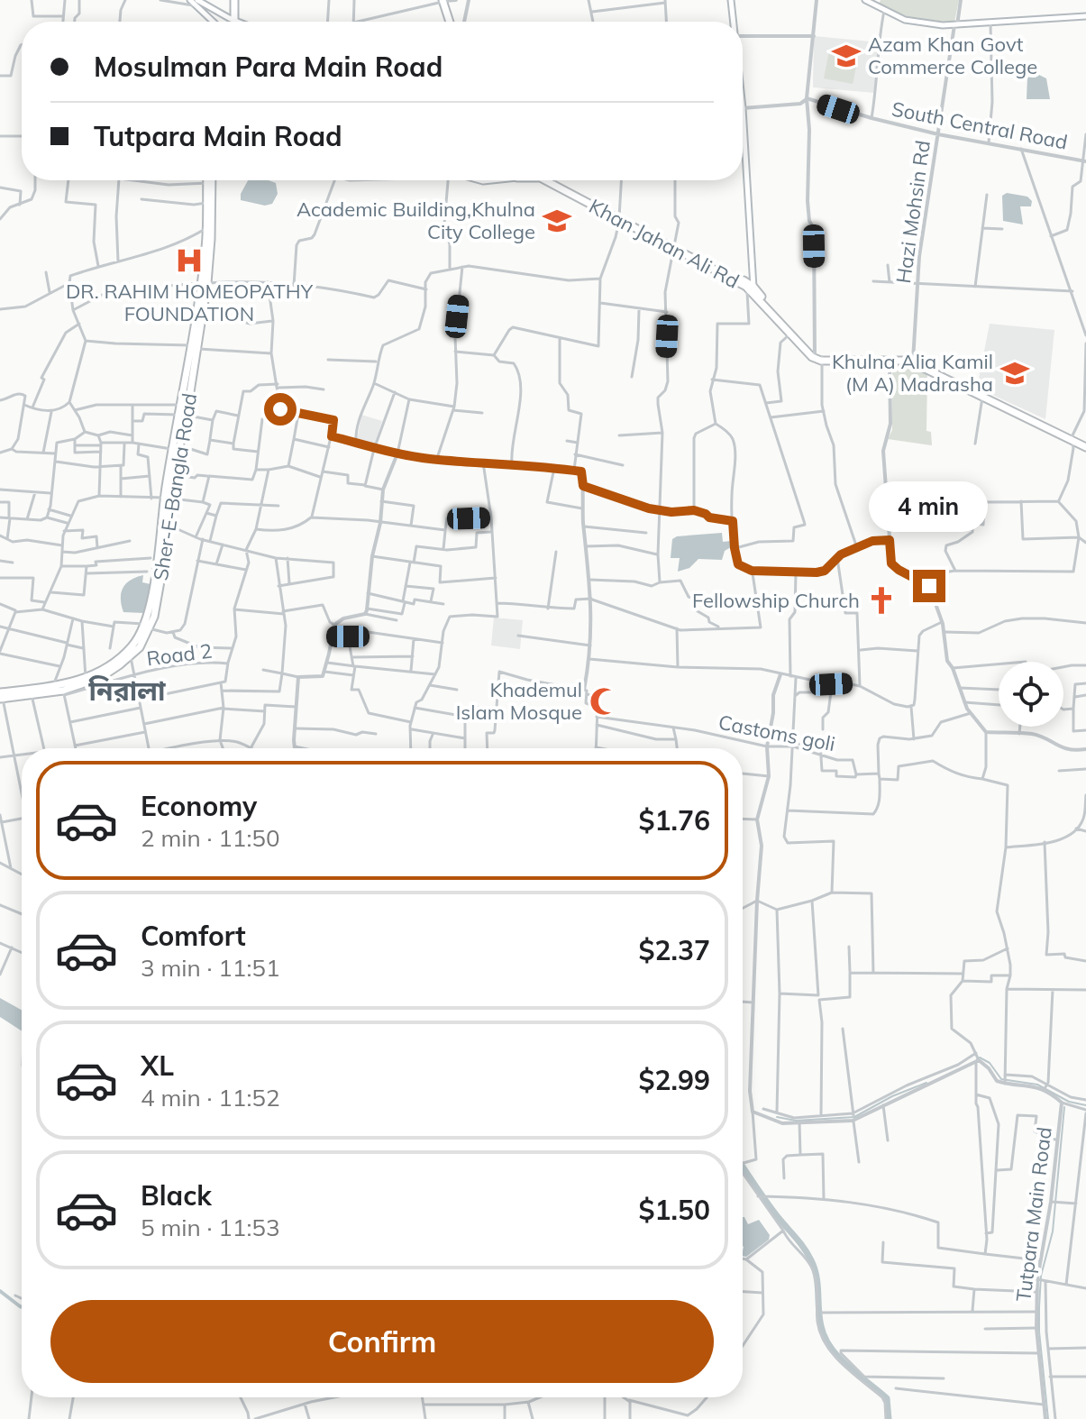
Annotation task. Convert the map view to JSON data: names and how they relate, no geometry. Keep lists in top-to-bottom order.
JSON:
{
  "streets": {
    "highway": ["Khan Jahan Ali Rd", "Sher-E-Bangla Road"],
    "street": [
      "South Central Road",
      "Hazi Mohsin Rd",
      "Road 2",
      "Castoms goli",
      "Tutpara Main Road"
    ]
  },
  "crossings": [
    ["South Central Road", "Hazi Mohsin Rd"],
    ["Sher-E-Bangla Road", "Road 2"]
  ],
  "districts": ["নিরালা"],
  "places": {
    "school or university": ["Azam Khan Govt Commerce College", "Academic Building,Khulna City College", "Khulna Alia Kamil (M A) Madrasha"],
    "hospital": ["DR. RAHIM HOMEOPATHY FOUNDATION"],
    "church": ["Fellowship Church"],
    "mosque": ["Khademul Islam Mosque"]
  },
  "page": {
    "banner": ["Mosulman Para Main Road", "Tutpara Main Road"],
    "bubble": "4 min",
    "list": [
      {
        "name": "Economy",
        "note": "2 min · 11:50",
        "value": "$1.76"
      },
      {
        "name": "Comfort",
        "note": "3 min · 11:51",
        "value": "$2.37"
      },
      {
        "name": "XL",
        "note": "4 min · 11:52",
        "value": "$2.99"
      },
      {
        "name": "Black",
        "note": "5 min · 11:53",
        "value": "$1.50"
      }
    ],
    "buttons": "Confirm"
  }
}
